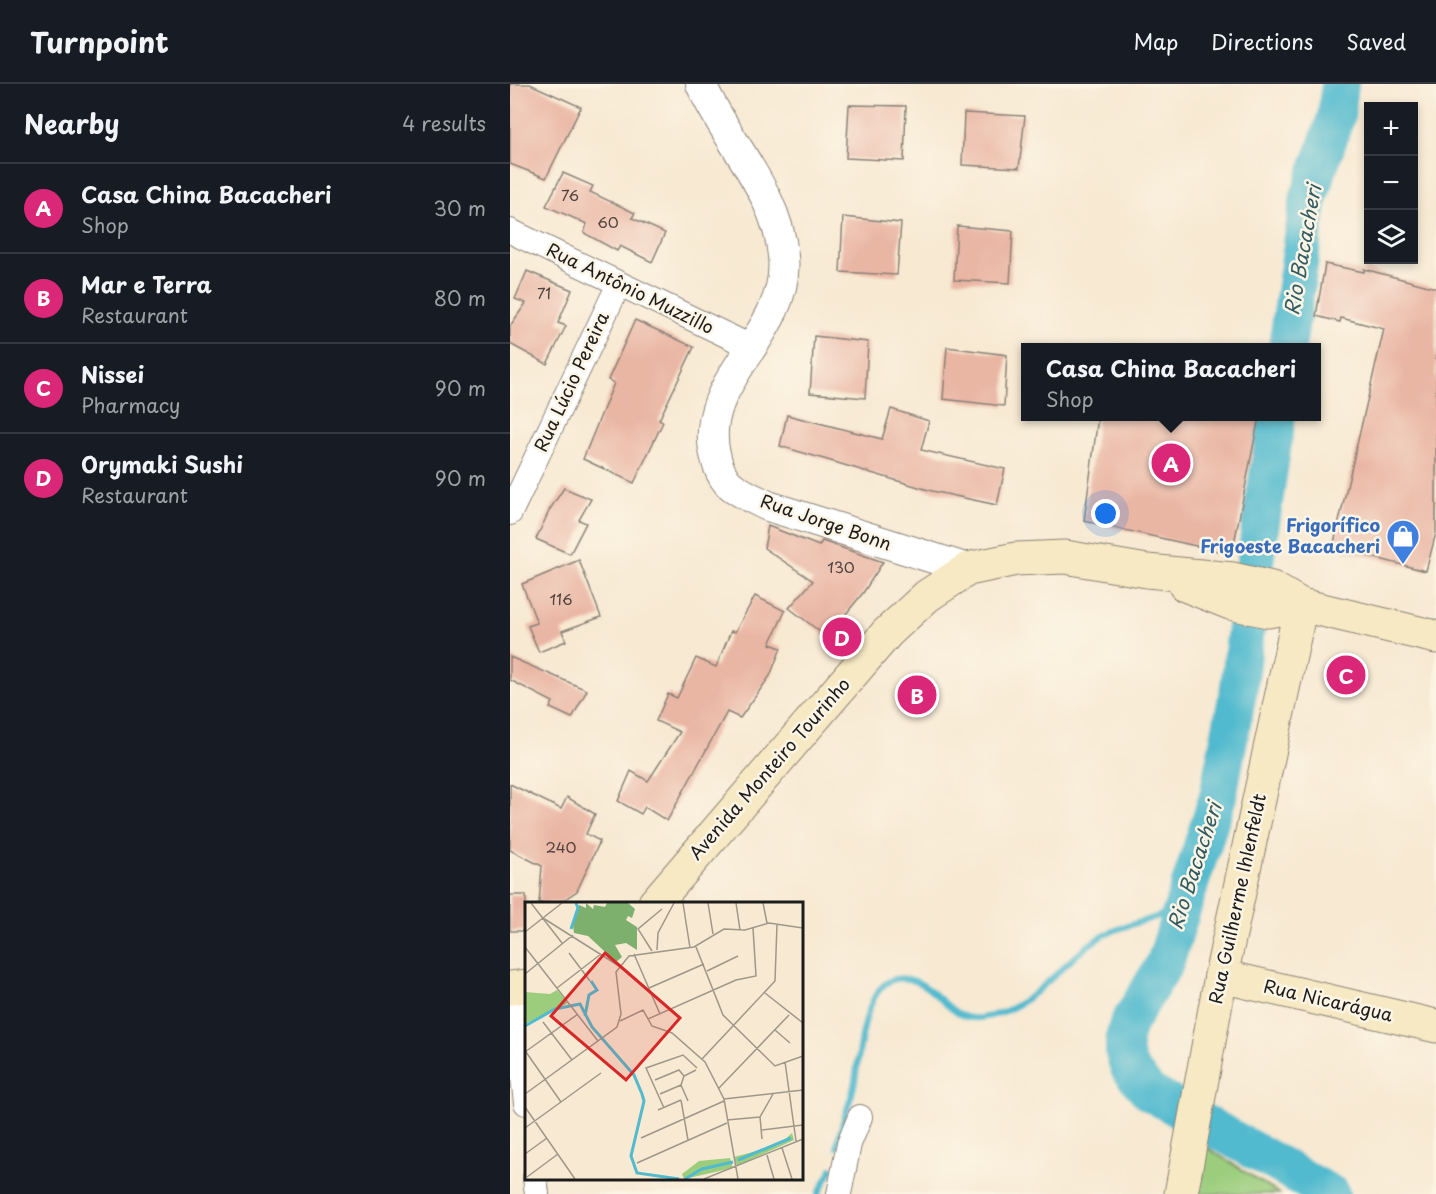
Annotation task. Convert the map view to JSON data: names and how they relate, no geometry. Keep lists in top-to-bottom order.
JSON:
{
  "streets": {
    "main road": ["Avenida Monteiro Tourinho", "Rua Guilherme Ihlenfeldt", "Rua Nicarágua"],
    "street": ["Rua Antônio Muzzillo", "Rua Lúcio Pereira", "Rua Jorge Bonn"]
  },
  "crossings": [
    ["Rua Antônio Muzzillo", "Rua Lúcio Pereira"],
    ["Rua Antônio Muzzillo", "Rua Jorge Bonn"],
    ["Rua Jorge Bonn", "Avenida Monteiro Tourinho"],
    ["Avenida Monteiro Tourinho", "Rua Guilherme Ihlenfeldt"],
    ["Rua Guilherme Ihlenfeldt", "Rua Nicarágua"]
  ],
  "water": ["Rio Bacacheri"],
  "places": {
    "shop": ["Frigorífico Frigoeste Bacacheri"]
  },
  "house_numbers": [
    "76",
    "60",
    "71",
    "130",
    "116",
    "240"
  ],
  "page": {
    "header": "Turnpoint",
    "nav": ["Map", "Directions", "Saved"],
    "heading": ["Nearby", "4 results"],
    "map_buttons": ["+", "−"],
    "list": [
      {
        "mark": "A",
        "name": "Casa China Bacacheri",
        "note": "Shop",
        "value": "30 m"
      },
      {
        "mark": "B",
        "name": "Mar e Terra",
        "note": "Restaurant",
        "value": "80 m"
      },
      {
        "mark": "C",
        "name": "Nissei",
        "note": "Pharmacy",
        "value": "90 m"
      },
      {
        "mark": "D",
        "name": "Orymaki Sushi",
        "note": "Restaurant",
        "value": "90 m"
      }
    ],
    "popup": ["Casa China Bacacheri", "Shop"],
    "pins": [
      "A",
      "D",
      "C",
      "B"
    ]
  }
}
